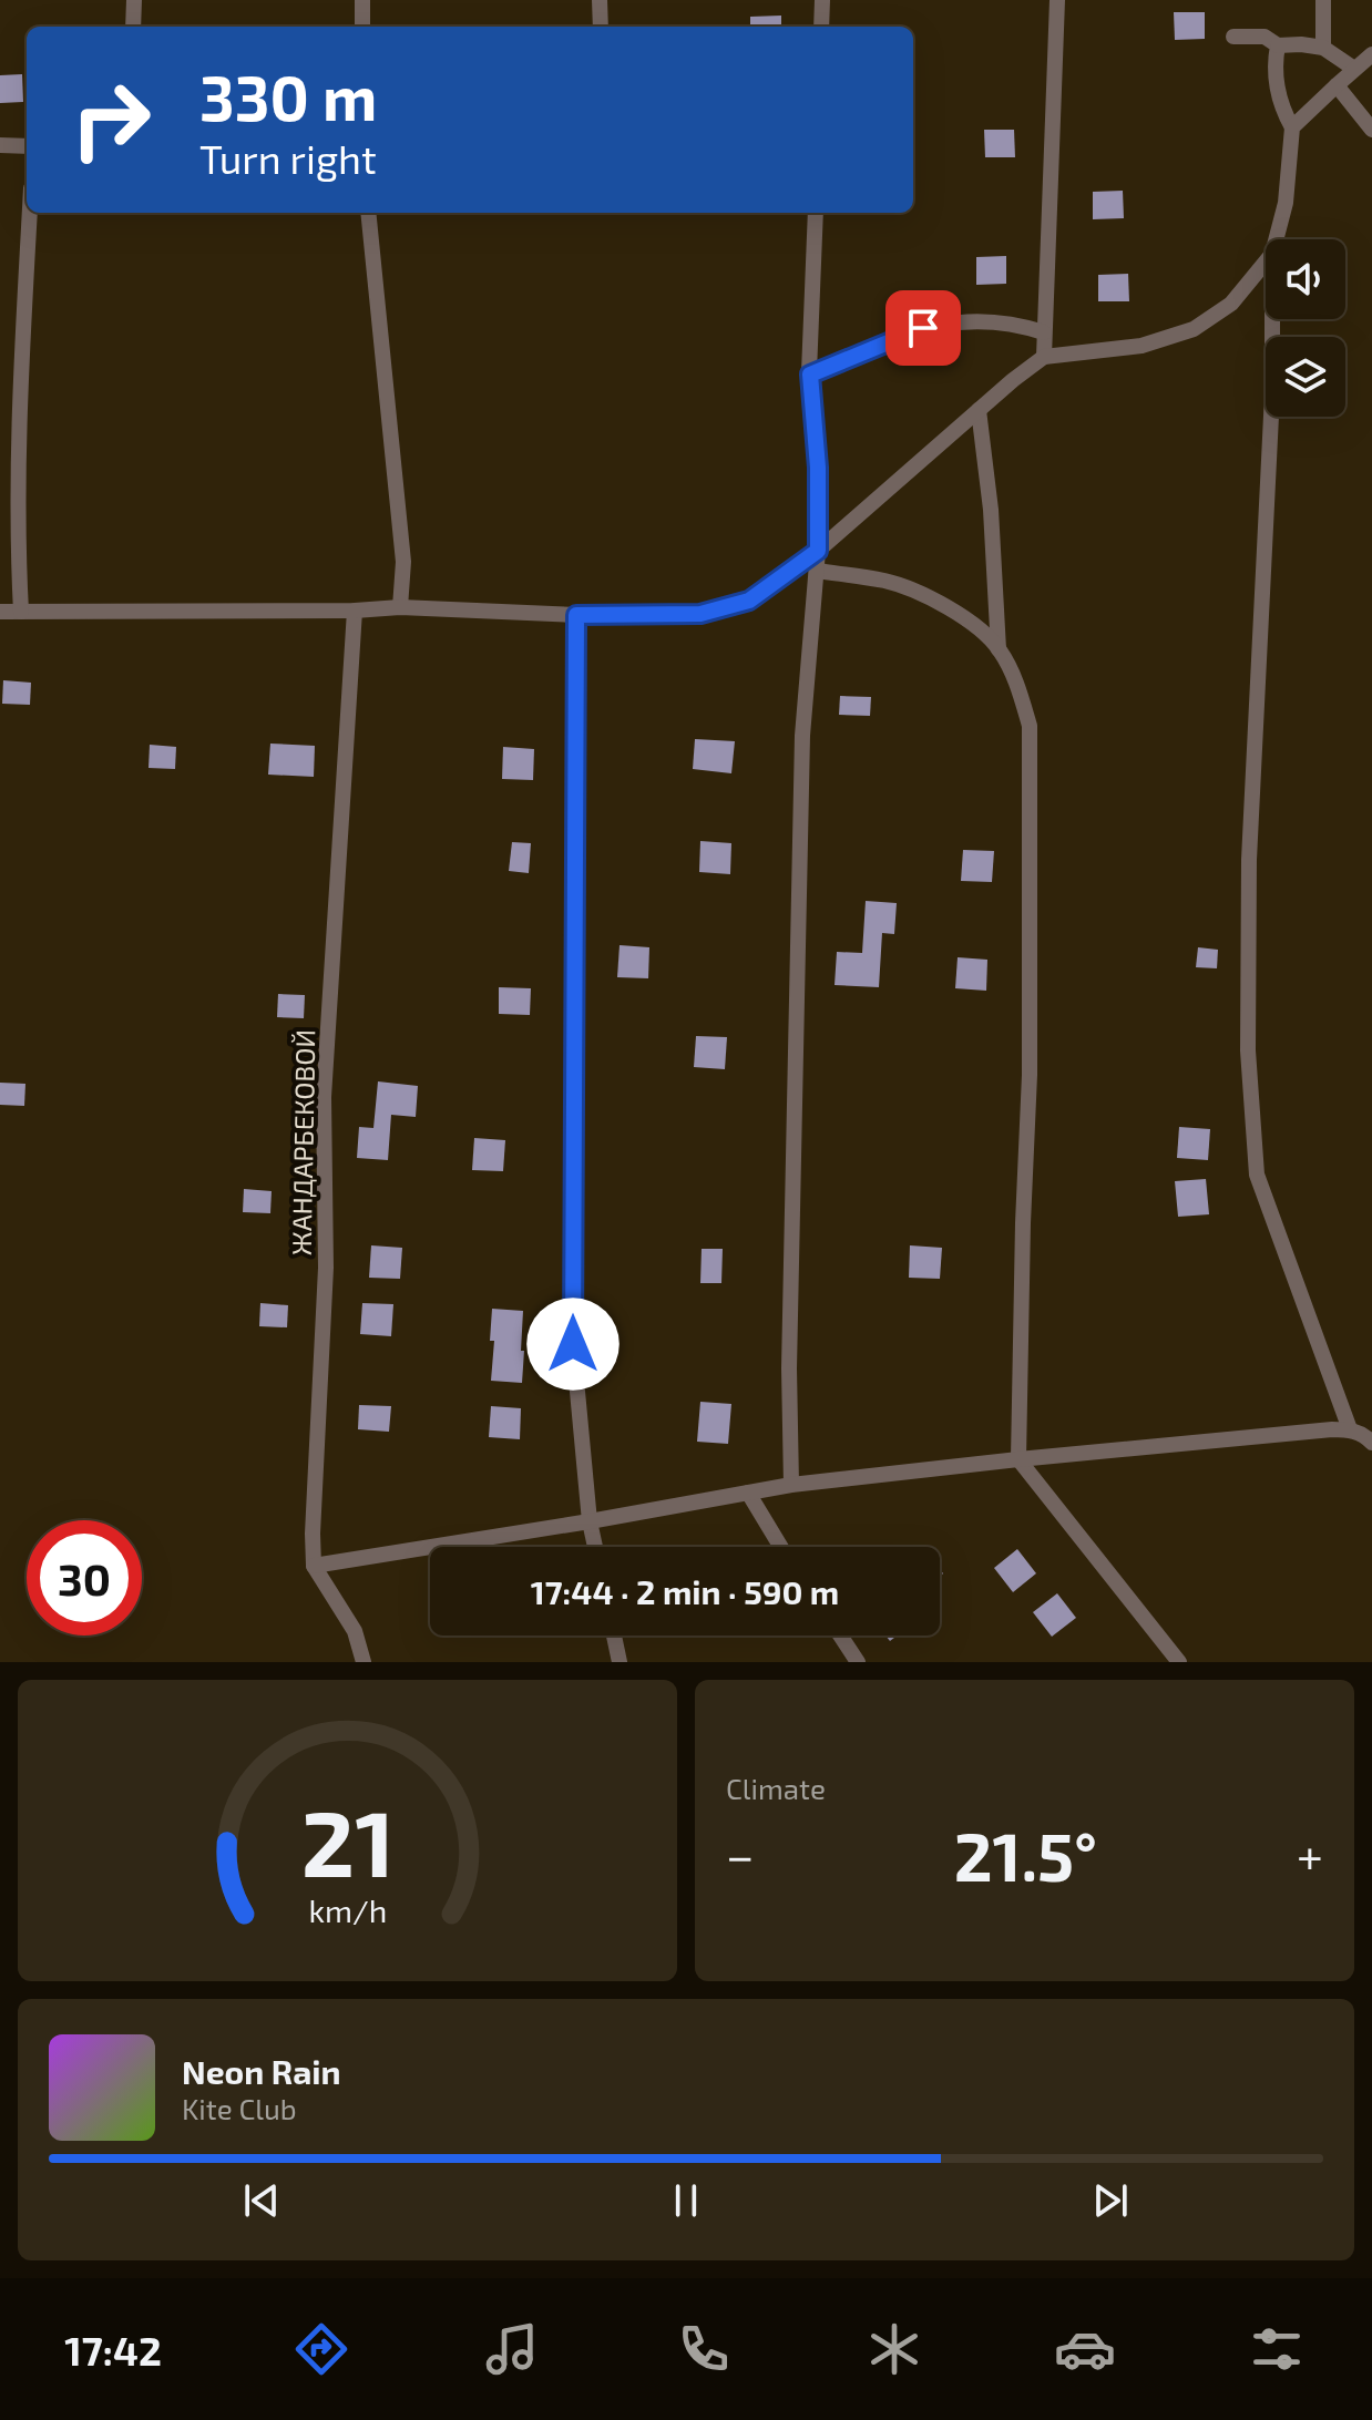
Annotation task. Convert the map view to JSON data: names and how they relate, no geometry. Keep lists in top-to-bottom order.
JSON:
{
  "streets": {
    "street": ["ЖАНДАРБЕКОВОЙ"]
  },
  "page": {
    "turn": ["330 m", "Turn right"],
    "limit": "30",
    "trip": "17:44 · 2 min · 590 m",
    "tile": "Climate",
    "heat": ["−", "21.5°", "+"],
    "song": ["Neon Rain", "Kite Club"],
    "tabs": "17:42",
    "gauge": ["21", "km/h"]
  }
}
